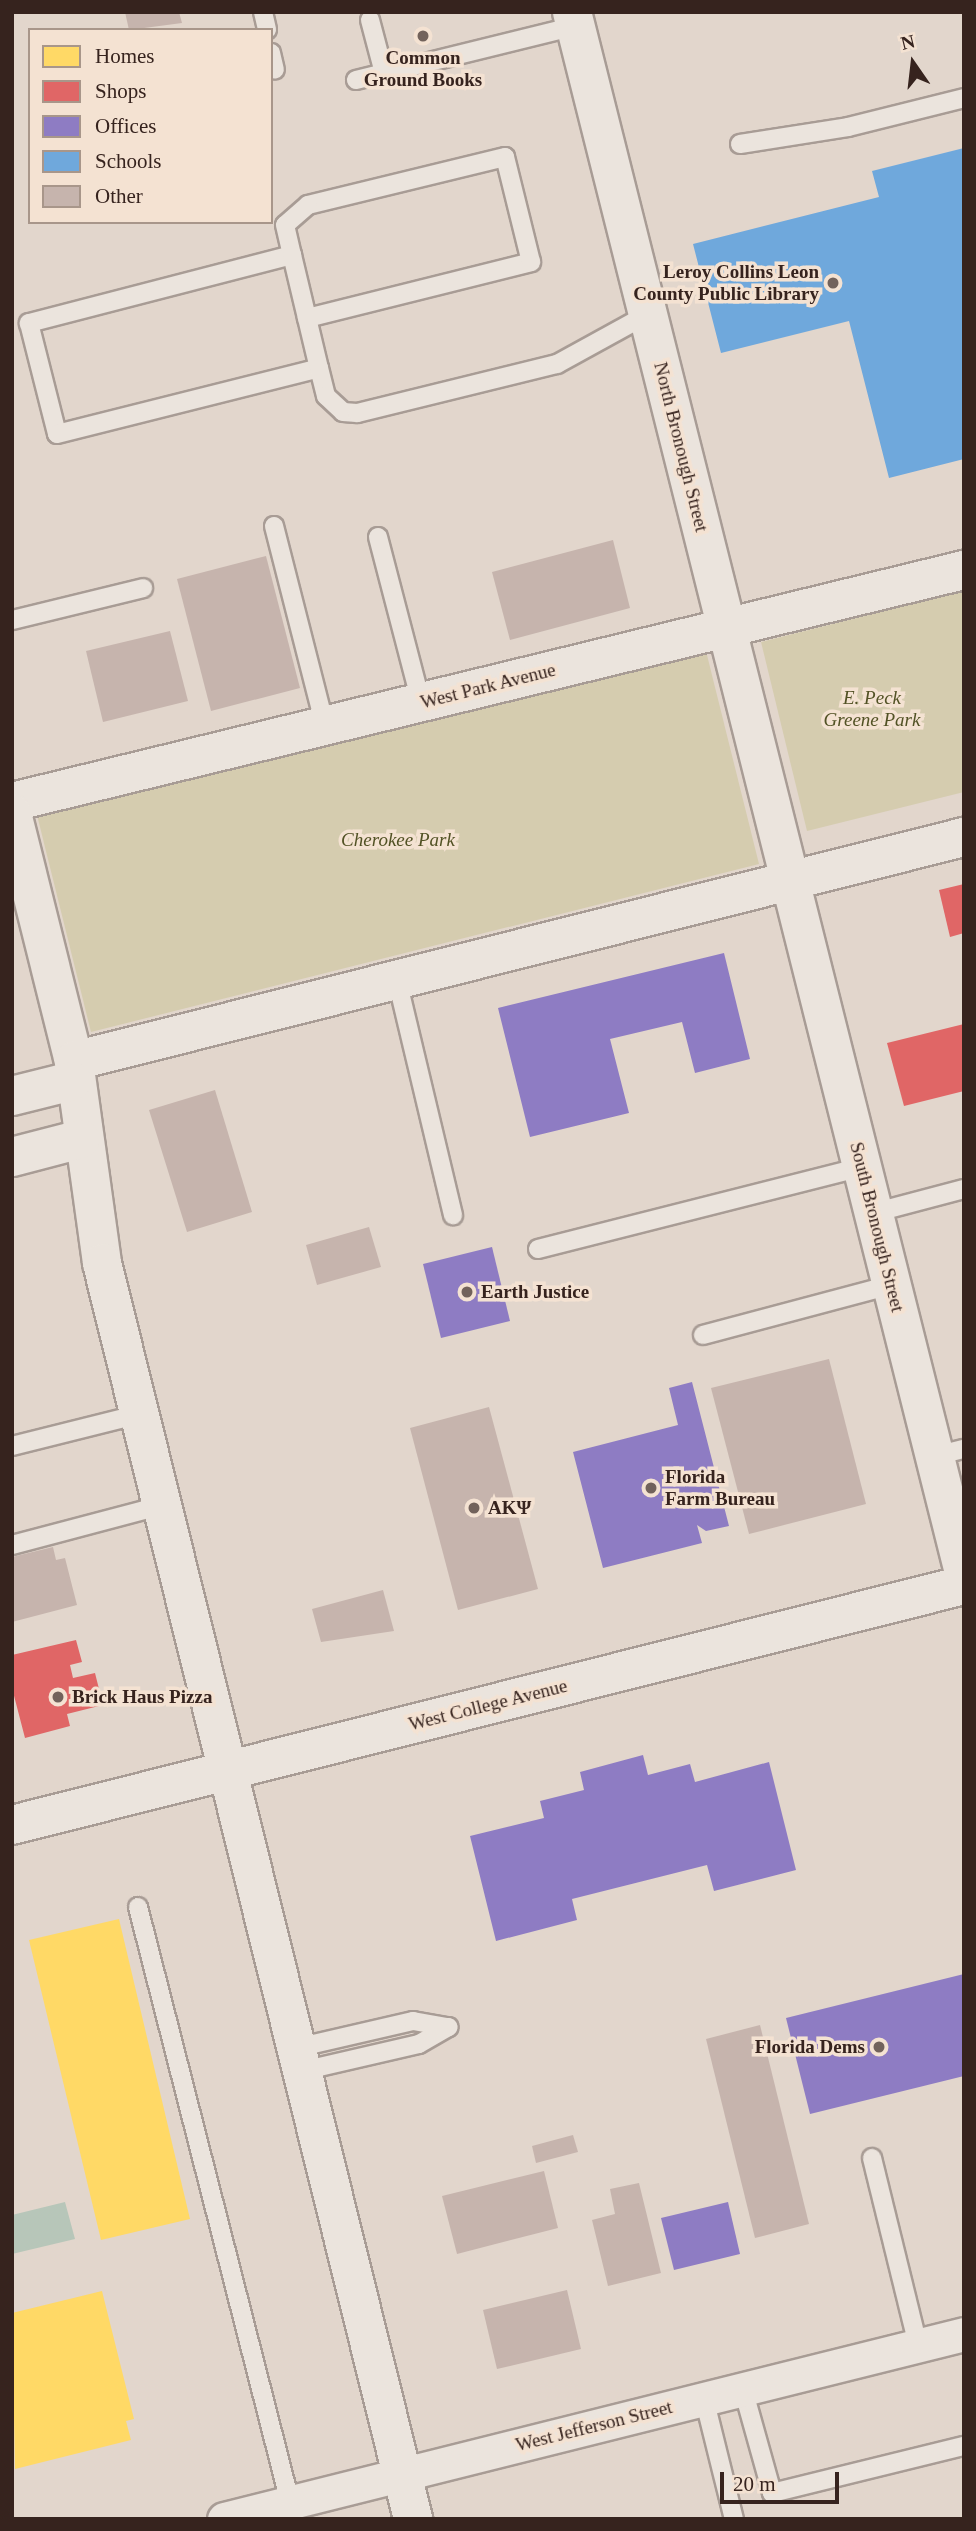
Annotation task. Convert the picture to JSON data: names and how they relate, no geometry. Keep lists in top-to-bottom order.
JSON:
{
  "streets": {
    "street": [
      "North Bronough Street",
      "West Park Avenue",
      "South Bronough Street",
      "West College Avenue",
      "West Jefferson Street"
    ]
  },
  "crossings": [
    ["North Bronough Street", "West Park Avenue"],
    ["North Bronough Street", "South Bronough Street"]
  ],
  "parks": ["E. Peck Greene Park", "Cherokee Park"],
  "places": [
    "Common Ground Books",
    "Leroy Collins Leon County Public Library",
    "Earth Justice",
    "Florida Farm Bureau",
    "AKΨ",
    "Brick Haus Pizza",
    "Florida Dems"
  ],
  "legend": [
    "Homes",
    "Shops",
    "Offices",
    "Schools",
    "Other"
  ],
  "scale_bar": "20 m",
  "north": "top"
}
